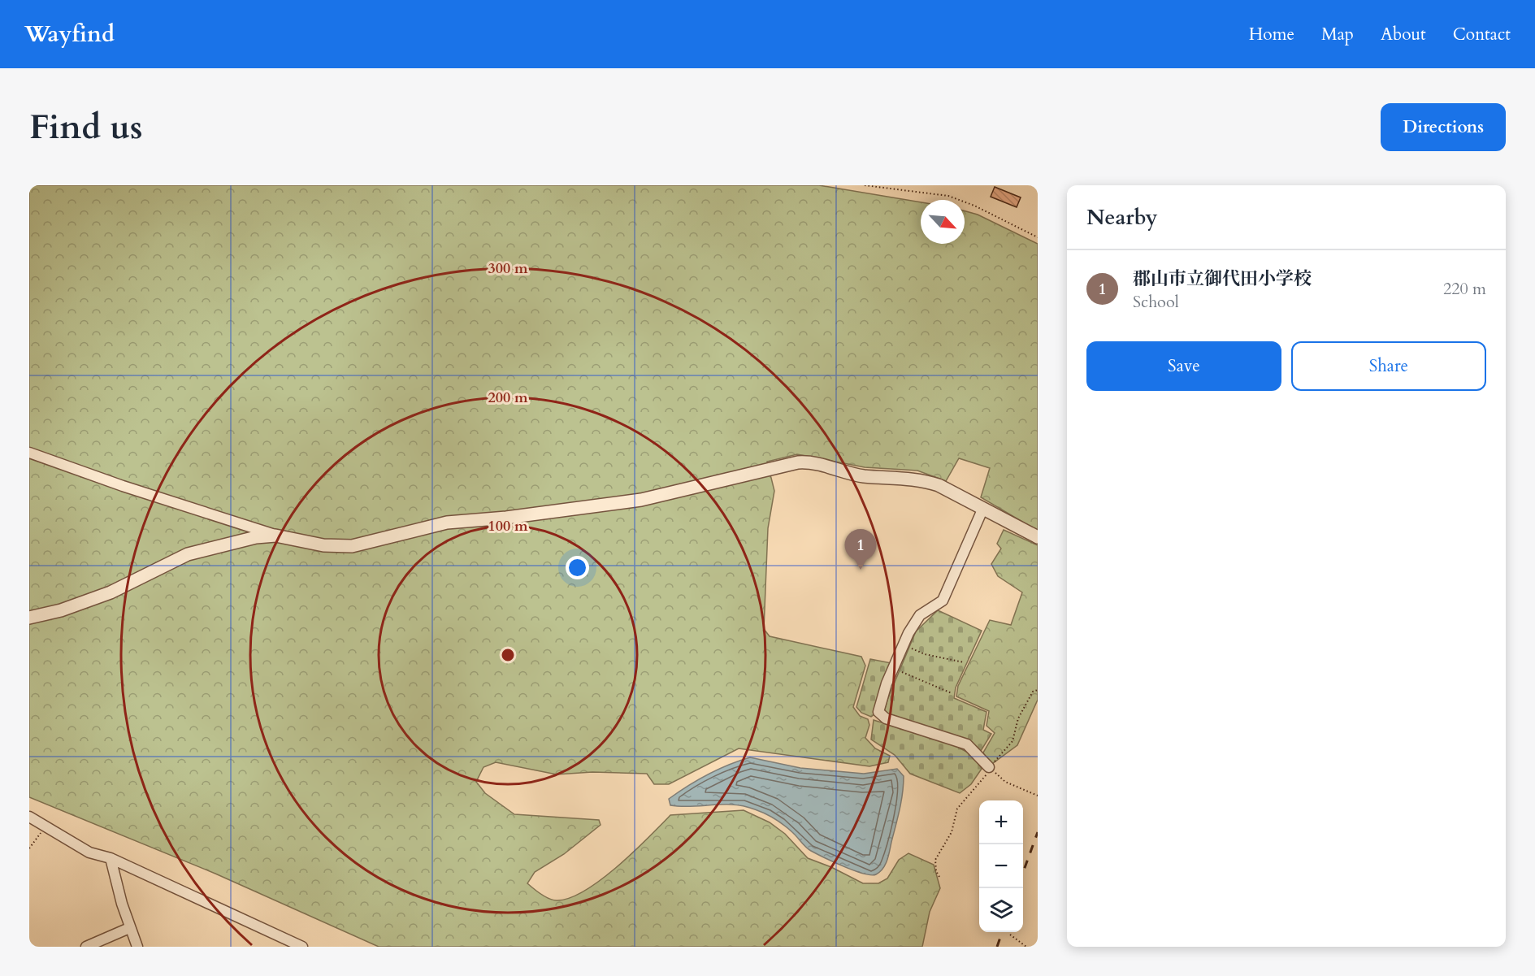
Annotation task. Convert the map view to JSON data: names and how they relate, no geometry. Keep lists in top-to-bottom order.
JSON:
{
  "north": "bottom right",
  "page": {
    "header": "Wayfind",
    "nav": [
      "Home",
      "Map",
      "About",
      "Contact"
    ],
    "buttons": [
      "Directions",
      ["Save", "Share"]
    ],
    "title": "Find us",
    "heading": "Nearby",
    "list": [
      {
        "mark": "1",
        "name": "郡山市立御代田小学校",
        "note": "School",
        "value": "220 m"
      }
    ],
    "pins": "1",
    "map_buttons": ["+", "−"]
  },
  "rings": ["300 m", "200 m", "100 m"]
}
